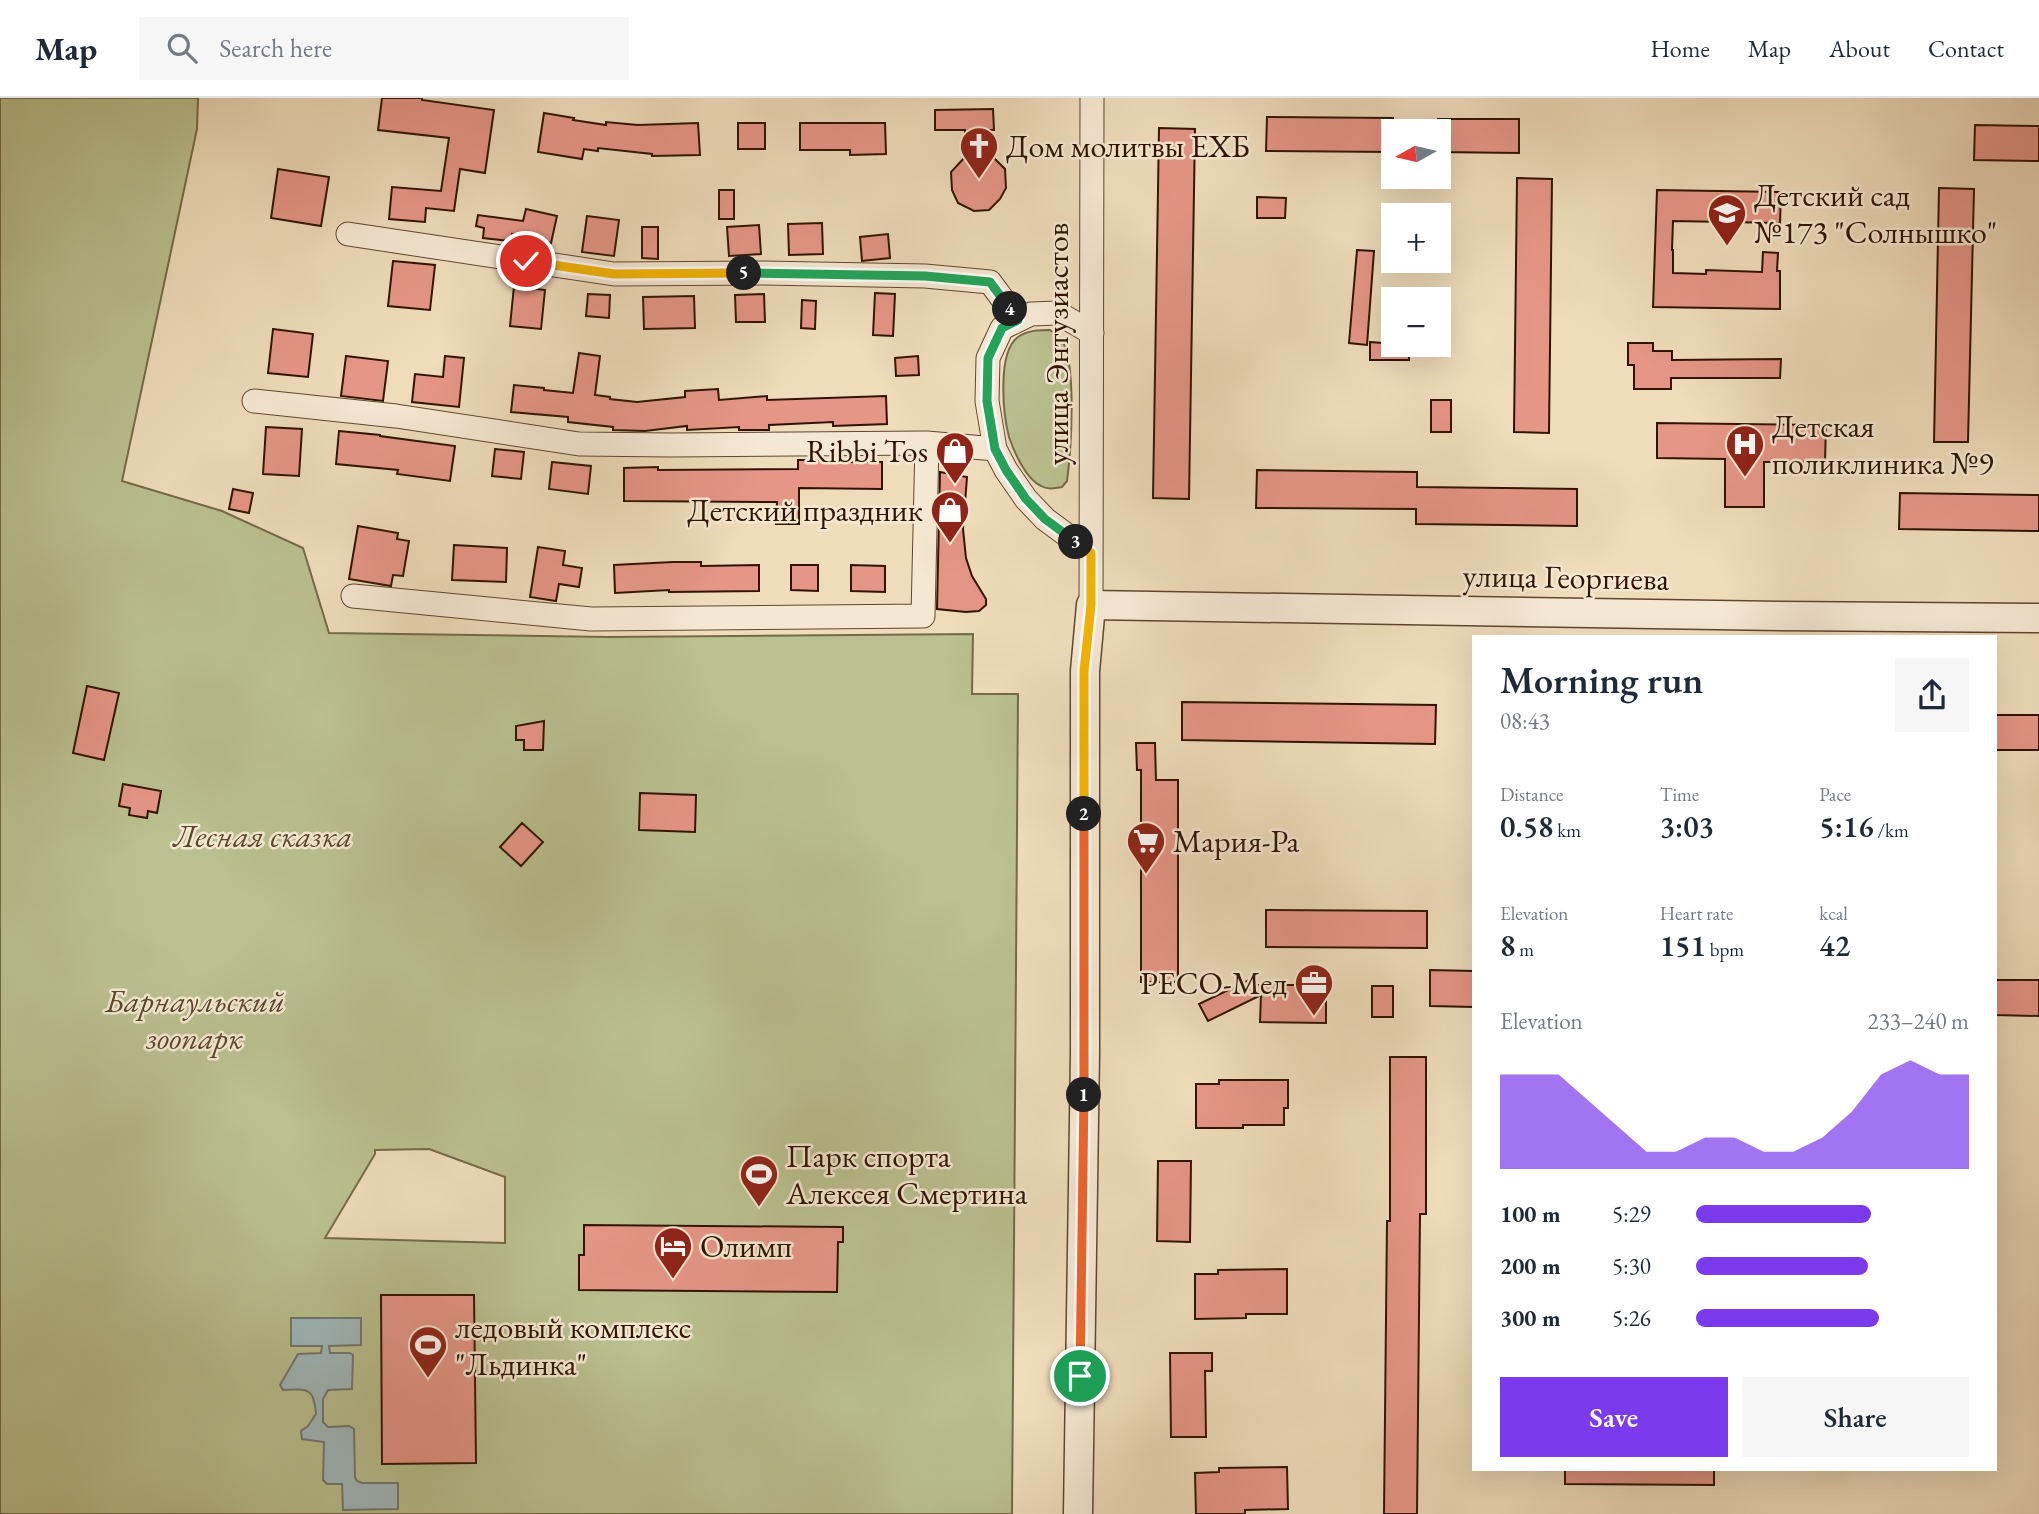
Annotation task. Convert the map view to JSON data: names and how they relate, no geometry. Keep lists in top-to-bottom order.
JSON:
{
  "streets": {
    "street": ["улица Энтузиастов", "улица Георгиева"]
  },
  "crossings": [
    ["улица Энтузиастов", "улица Георгиева"]
  ],
  "parks": ["Лесная сказка", "Барнаульский зоопарк"],
  "places": {
    "church": ["Дом молитвы ЕХБ"],
    "school or university": ["Детский сад №173 \"Солнышко\""],
    "hospital": ["Детская поликлиника №9"],
    "shop": ["Ribbi Tos", "Детский праздник"],
    "supermarket": ["Мария-Ра"],
    "office": ["РЕСО-Мед"],
    "sports": ["Парк спорта Алексея Смертина", "ледовый комплекс \"Льдинка\""],
    "hotel": ["Олимп"]
  },
  "north": "left",
  "page": {
    "header": "Map",
    "search": "Search here",
    "nav": [
      "Home",
      "Map",
      "About",
      "Contact"
    ],
    "map_buttons": ["+", "−"],
    "pins": [
      "5",
      "4",
      "3",
      "2",
      "1"
    ],
    "heading": ["Morning run", "08:43"],
    "stats": [
      ["Distance", "0.58 km"],
      ["Time", "3:03"],
      ["Pace", "5:16 /km"],
      ["Elevation", "8 m"],
      ["Heart rate", "151 bpm"],
      ["kcal", "42"]
    ],
    "chart": ["Elevation", "233–240 m"],
    "list": [
      {
        "name": "100 m",
        "note": "5:29"
      },
      {
        "name": "200 m",
        "note": "5:30"
      },
      {
        "name": "300 m",
        "note": "5:26"
      }
    ],
    "buttons": ["Save", "Share"]
  }
}
